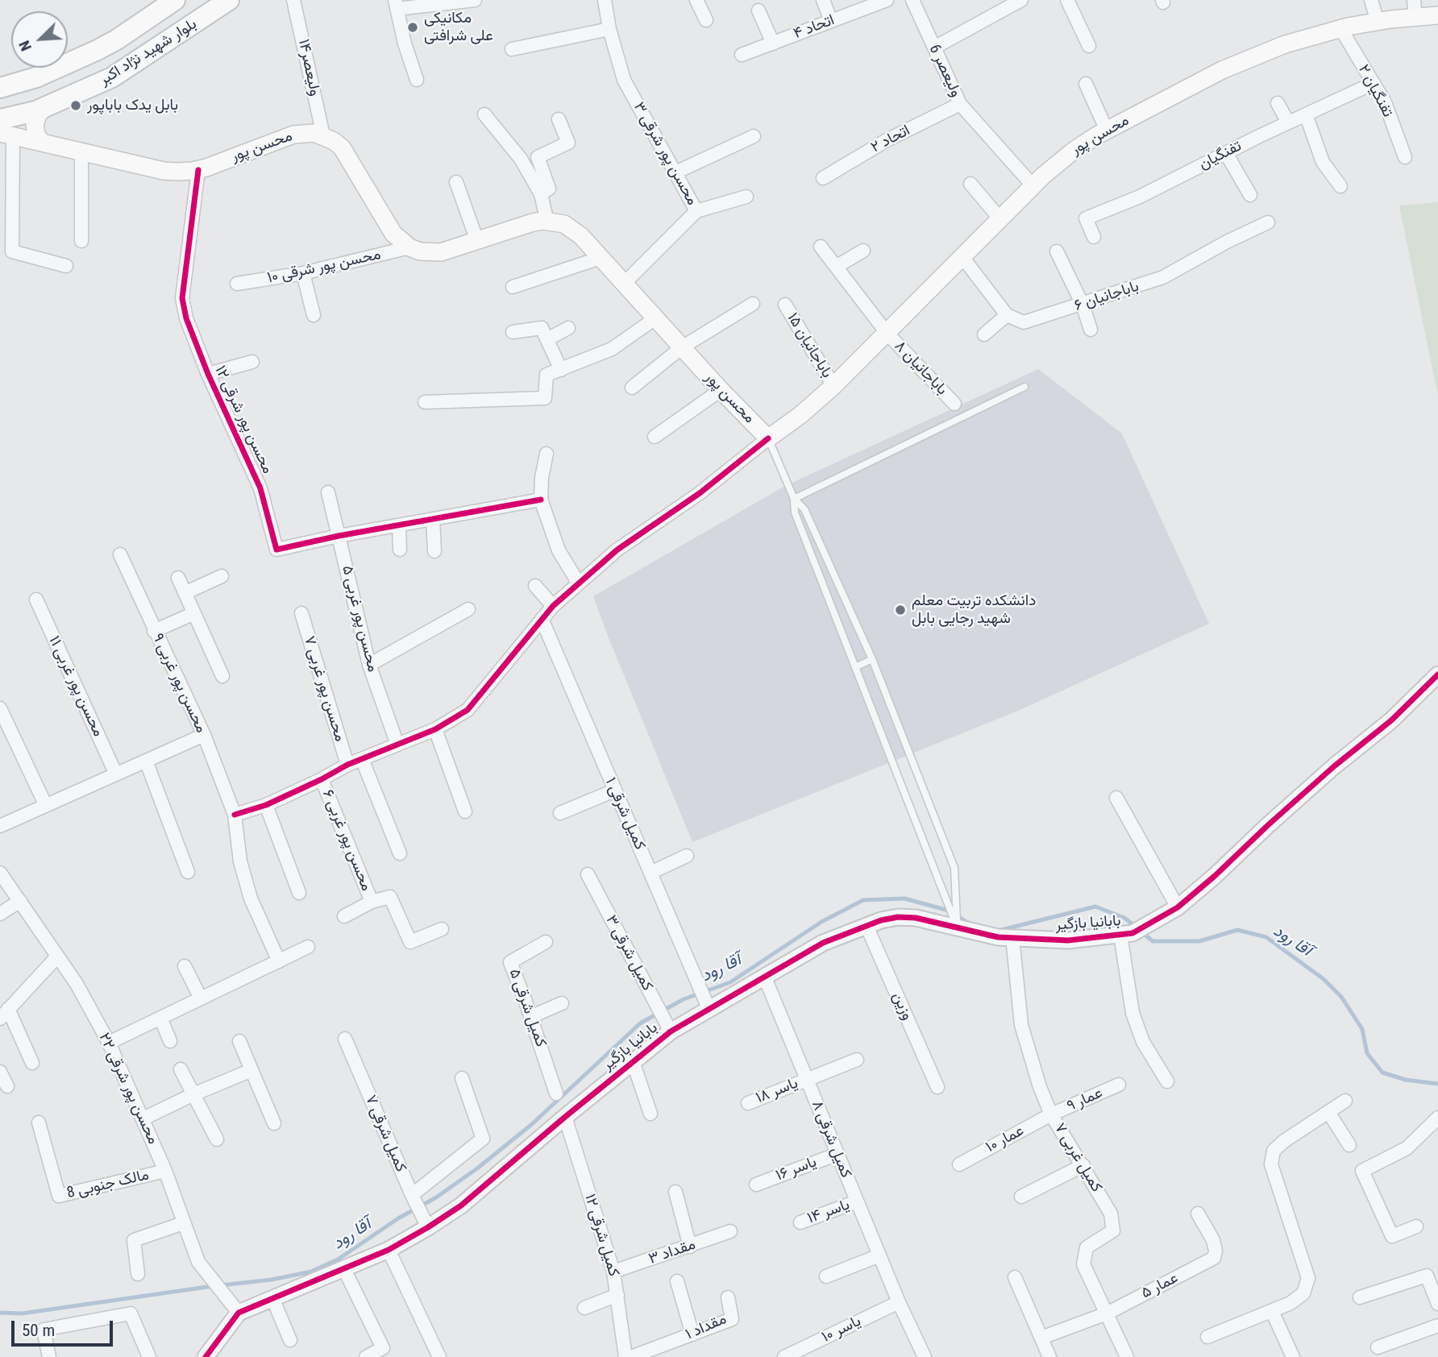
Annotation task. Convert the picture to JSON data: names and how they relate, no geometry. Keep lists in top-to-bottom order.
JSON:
{
  "streets": {
    "main road": ["بلوار شهید نژاد اکبر", "محسن پور"],
    "street": [
      "اتحاد ۴",
      "ولیعصر۱۴",
      "ولیعصر 6",
      "تفنگیان ۲",
      "اتحاد ۲",
      "محسن پور شرقی ۳",
      "تفنگیان",
      "محسن پور شرقی ۱۰",
      "باباجانیان ۶",
      "باباجانیان ۱۵",
      "باباجانیان ۸",
      "محسن پور شرقی ۱۲",
      "محسن پور غربی ۵",
      "محسن پور غربی ۹",
      "محسن پور غربی ۱۱",
      "محسن پور غربی ۷",
      "کمیل شرقی ۱",
      "محسن پور غربی ۶",
      "بابانیا بازگیر",
      "کمیل شرقی ۳",
      "وزین",
      "کمیل شرقی ۵",
      "محسن پور شرقی ۲۲",
      "یاسر ۱۸",
      "عمار ۹",
      "کمیل شرقی ۷",
      "کمیل شرقی ۸",
      "عمار ۱۰",
      "کمیل غربی ۷",
      "یاسر ۱۶",
      "مالک جنوبی 8",
      "یاسر ۱۴",
      "کمیل شرقی ۱۲",
      "مقداد ۳",
      "عمار ۵",
      "مقداد ۱",
      "یاسر ۱۰"
    ]
  },
  "crossings": [
    ["ولیعصر۱۴", "محسن پور"],
    ["ولیعصر 6", "محسن پور"],
    ["ولیعصر 6", "اتحاد ۲"],
    ["تفنگیان ۲", "محسن پور"],
    ["تفنگیان ۲", "تفنگیان"],
    ["محسن پور", "محسن پور شرقی ۳"],
    ["محسن پور", "محسن پور شرقی ۱۰"],
    ["محسن پور", "باباجانیان ۱۵"],
    ["محسن پور", "باباجانیان ۸"],
    ["محسن پور", "محسن پور شرقی ۱۲"],
    ["محسن پور شرقی ۱۲", "محسن پور غربی ۵"],
    ["کمیل شرقی ۱", "بابانیا بازگیر"],
    ["بابانیا بازگیر", "کمیل شرقی ۳"],
    ["بابانیا بازگیر", "وزین"],
    ["بابانیا بازگیر", "محسن پور شرقی ۲۲"],
    ["بابانیا بازگیر", "کمیل شرقی ۷"],
    ["بابانیا بازگیر", "کمیل شرقی ۸"],
    ["بابانیا بازگیر", "کمیل غربی ۷"],
    ["بابانیا بازگیر", "کمیل شرقی ۱۲"],
    ["محسن پور شرقی ۲۲", "مالک جنوبی 8"],
    ["یاسر ۱۸", "کمیل شرقی ۸"],
    ["عمار ۹", "عمار ۱۰"],
    ["عمار ۹", "کمیل غربی ۷"],
    ["کمیل شرقی ۸", "یاسر ۱۶"],
    ["کمیل شرقی ۸", "یاسر ۱۴"],
    ["کمیل شرقی ۸", "یاسر ۱۰"],
    ["عمار ۱۰", "کمیل غربی ۷"],
    ["کمیل غربی ۷", "عمار ۵"],
    ["کمیل شرقی ۱۲", "مقداد ۳"]
  ],
  "water": ["آقا رود"],
  "places": ["مکانیکی علی شرافتی", "بابل یدک باباپور", "دانشکده تربیت معلم شهید رجایی بابل"],
  "scale_bar": "50 m",
  "north": "bottom left"
}
